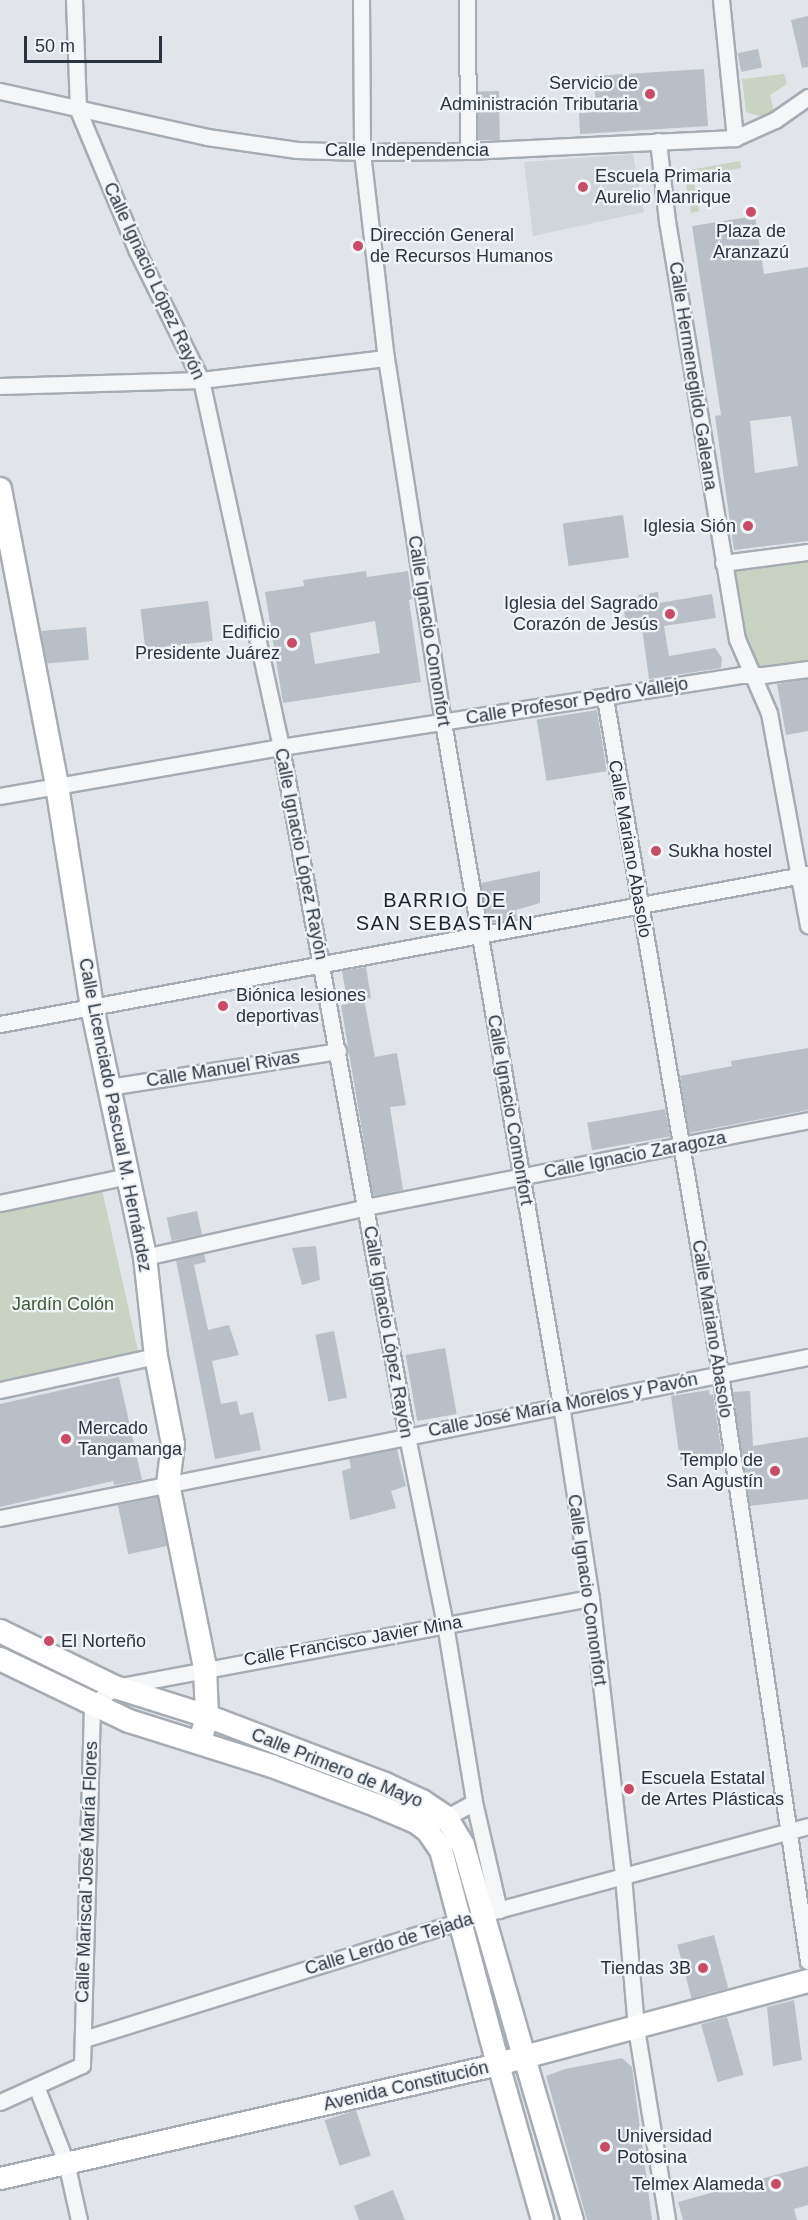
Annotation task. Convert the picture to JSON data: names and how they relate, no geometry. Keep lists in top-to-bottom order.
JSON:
{
  "streets": {
    "main road": ["Calle Licenciado Pascual M. Hernández", "Calle Primero de Mayo", "Avenida Constitución"],
    "street": [
      "Calle Independencia",
      "Calle Ignacio López Rayón",
      "Calle Hermenegildo Galeana",
      "Calle Ignacio Comonfort",
      "Calle Profesor Pedro Vallejo",
      "Calle Mariano Abasolo",
      "Calle Manuel Rivas",
      "Calle Ignacio Zaragoza",
      "Calle José María Morelos y Pavón",
      "Calle Francisco Javier Mina",
      "Calle Mariscal José María Flores",
      "Calle Lerdo de Tejada"
    ]
  },
  "crossings": [
    ["Calle Independencia", "Calle Ignacio López Rayón"],
    ["Calle Independencia", "Calle Hermenegildo Galeana"],
    ["Calle Independencia", "Calle Ignacio Comonfort"],
    ["Calle Ignacio López Rayón", "Calle Profesor Pedro Vallejo"],
    ["Calle Ignacio López Rayón", "Calle Manuel Rivas"],
    ["Calle Ignacio López Rayón", "Calle Ignacio Zaragoza"],
    ["Calle Ignacio López Rayón", "Calle José María Morelos y Pavón"],
    ["Calle Ignacio López Rayón", "Calle Francisco Javier Mina"],
    ["Calle Ignacio López Rayón", "Calle Primero de Mayo"],
    ["Calle Ignacio López Rayón", "Calle Lerdo de Tejada"],
    ["Calle Hermenegildo Galeana", "Calle Profesor Pedro Vallejo"],
    ["Calle Ignacio Comonfort", "Calle Profesor Pedro Vallejo"],
    ["Calle Ignacio Comonfort", "Calle Ignacio Zaragoza"],
    ["Calle Ignacio Comonfort", "Calle José María Morelos y Pavón"],
    ["Calle Ignacio Comonfort", "Calle Francisco Javier Mina"],
    ["Calle Ignacio Comonfort", "Calle Lerdo de Tejada"],
    ["Calle Ignacio Comonfort", "Avenida Constitución"],
    ["Calle Profesor Pedro Vallejo", "Calle Mariano Abasolo"],
    ["Calle Profesor Pedro Vallejo", "Calle Licenciado Pascual M. Hernández"],
    ["Calle Mariano Abasolo", "Calle Ignacio Zaragoza"],
    ["Calle Mariano Abasolo", "Calle José María Morelos y Pavón"],
    ["Calle Mariano Abasolo", "Calle Lerdo de Tejada"],
    ["Calle Manuel Rivas", "Calle Licenciado Pascual M. Hernández"],
    ["Calle Licenciado Pascual M. Hernández", "Calle Ignacio Zaragoza"],
    ["Calle Licenciado Pascual M. Hernández", "Calle José María Morelos y Pavón"],
    ["Calle Licenciado Pascual M. Hernández", "Calle Francisco Javier Mina"],
    ["Calle Licenciado Pascual M. Hernández", "Calle Primero de Mayo"],
    ["Calle Francisco Javier Mina", "Calle Primero de Mayo"],
    ["Calle Primero de Mayo", "Calle Mariscal José María Flores"],
    ["Calle Primero de Mayo", "Calle Lerdo de Tejada"],
    ["Calle Primero de Mayo", "Avenida Constitución"],
    ["Calle Mariscal José María Flores", "Calle Lerdo de Tejada"]
  ],
  "districts": ["BARRIO DE SAN SEBASTIÁN"],
  "parks": ["Jardín Colón"],
  "places": [
    "Servicio de Administración Tributaria",
    "Escuela Primaria Aurelio Manrique",
    "Plaza de Aranzazú",
    "Dirección General de Recursos Humanos",
    "Iglesia Sión",
    "Iglesia del Sagrado Corazón de Jesús",
    "Edificio Presidente Juárez",
    "Sukha hostel",
    "Biónica lesiones deportivas",
    "Mercado Tangamanga",
    "Templo de San Agustín",
    "El Norteño",
    "Escuela Estatal de Artes Plásticas",
    "Tiendas 3B",
    "Universidad Potosina",
    "Telmex Alameda"
  ],
  "scale_bar": "50 m"
}
